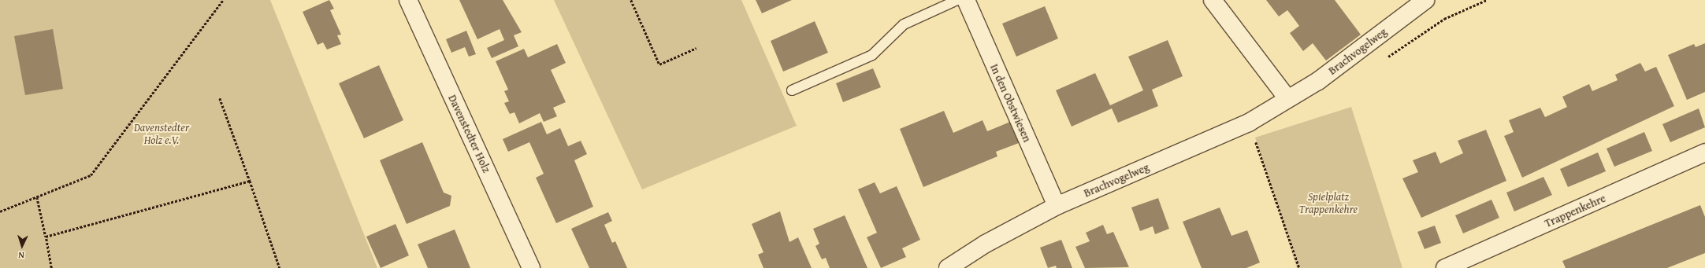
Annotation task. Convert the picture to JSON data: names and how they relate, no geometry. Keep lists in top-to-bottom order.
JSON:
{
  "streets": {
    "street": [
      "Brachvogelweg",
      "In den Obstwiesen",
      "Davenstedter Holz",
      "Trappenkehre"
    ]
  },
  "crossings": [
    ["Brachvogelweg", "In den Obstwiesen"]
  ],
  "parks": ["Davenstedter Holz e.V.", "Spielplatz Trappenkehre"],
  "north": "bottom"
}
